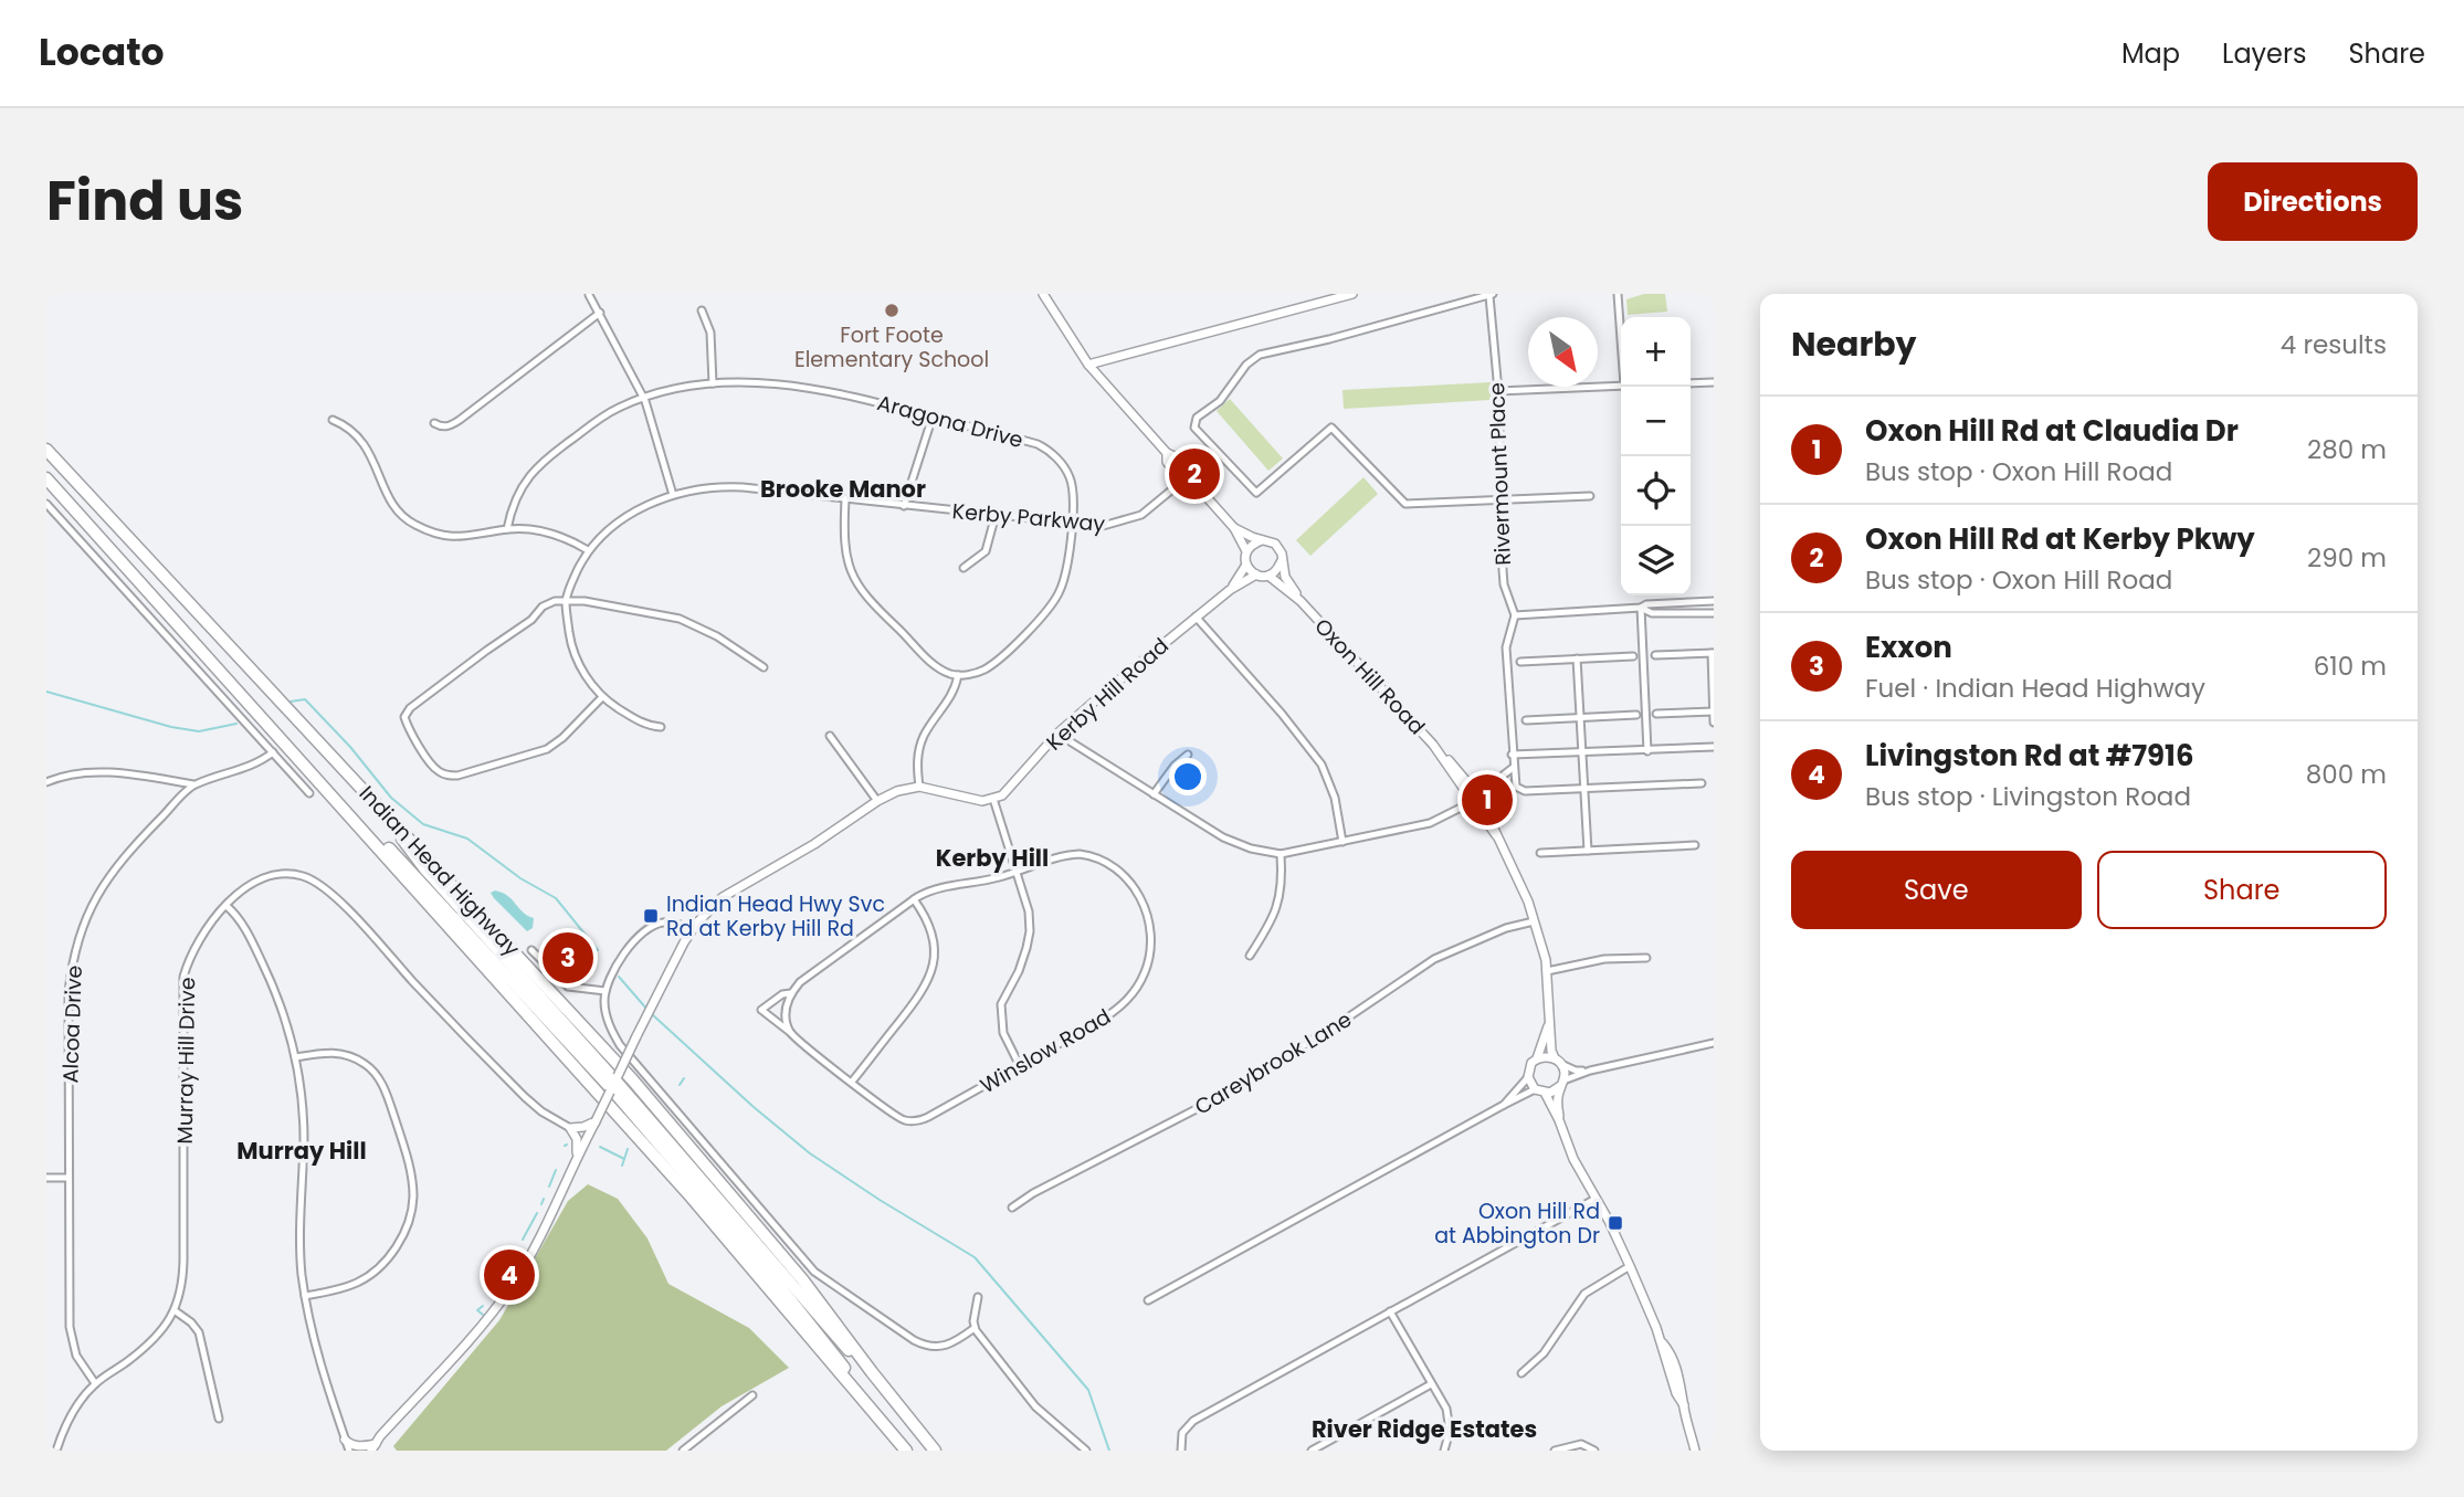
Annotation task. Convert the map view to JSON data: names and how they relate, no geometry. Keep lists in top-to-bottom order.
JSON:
{
  "streets": {
    "highway": ["Indian Head Highway"],
    "main road": ["Oxon Hill Road", "Kerby Hill Road"],
    "street": [
      "Aragona Drive",
      "Rivermount Place",
      "Kerby Parkway",
      "Alcoa Drive",
      "Winslow Road",
      "Murray Hill Drive",
      "Careybrook Lane"
    ]
  },
  "crossings": [
    ["Aragona Drive", "Kerby Parkway"],
    ["Oxon Hill Road", "Kerby Hill Road"],
    ["Oxon Hill Road", "Careybrook Lane"]
  ],
  "districts": [
    "Brooke Manor",
    "Kerby Hill",
    "Murray Hill",
    "River Ridge Estates"
  ],
  "places": {
    "other": ["Fort Foote Elementary School"],
    "transit": ["Indian Head Hwy Svc Rd at Kerby Hill Rd", "Oxon Hill Rd at Abbington Dr"]
  },
  "north": "bottom right",
  "page": {
    "header": "Locato",
    "nav": ["Map", "Layers", "Share"],
    "title": "Find us",
    "buttons": [
      "Directions",
      ["Save", "Share"]
    ],
    "heading": ["Nearby", "4 results"],
    "map_buttons": ["+", "−"],
    "list": [
      {
        "mark": "1",
        "name": "Oxon Hill Rd at Claudia Dr",
        "note": "Bus stop · Oxon Hill Road",
        "value": "280 m"
      },
      {
        "mark": "2",
        "name": "Oxon Hill Rd at Kerby Pkwy",
        "note": "Bus stop · Oxon Hill Road",
        "value": "290 m"
      },
      {
        "mark": "3",
        "name": "Exxon",
        "note": "Fuel · Indian Head Highway",
        "value": "610 m"
      },
      {
        "mark": "4",
        "name": "Livingston Rd at #7916",
        "note": "Bus stop · Livingston Road",
        "value": "800 m"
      }
    ],
    "pins": [
      "2",
      "1",
      "3",
      "4"
    ]
  }
}
